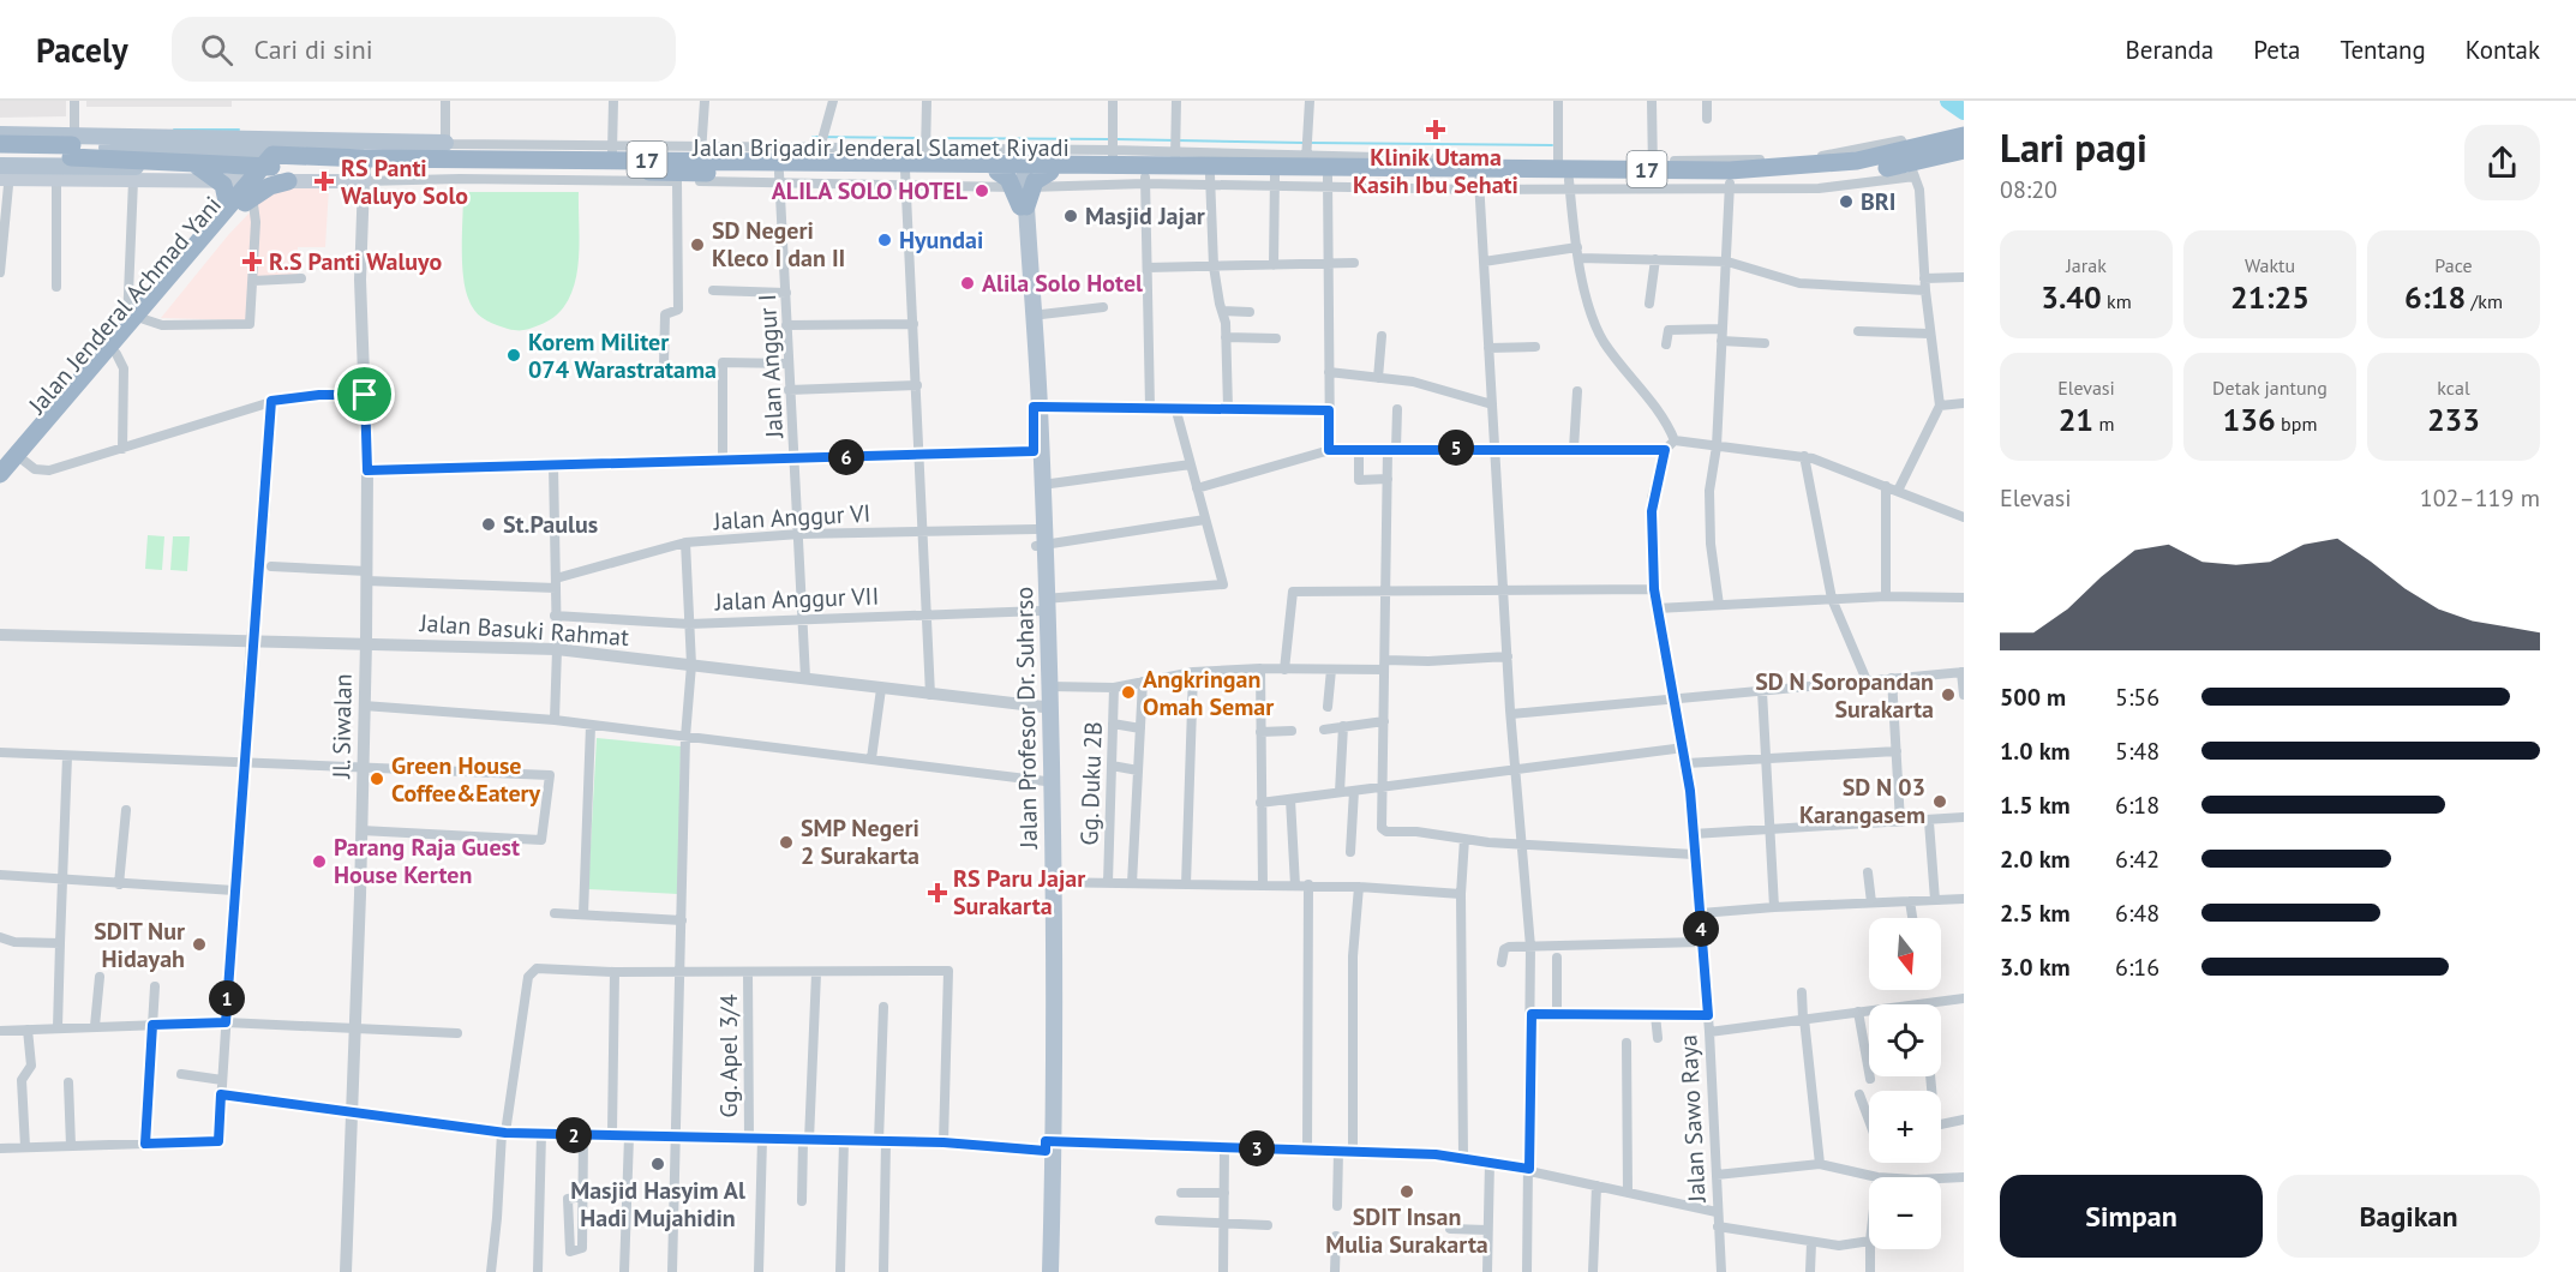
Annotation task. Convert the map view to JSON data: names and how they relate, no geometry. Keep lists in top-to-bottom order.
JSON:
{
  "streets": {
    "highway": ["Jalan Brigadir Jenderal Slamet Riyadi", "17", "Jalan Jenderal Achmad Yani"],
    "main road": ["Jalan Profesor Dr. Suharso"],
    "street": [
      "Jalan Anggur I",
      "Jalan Anggur VI",
      "Jalan Anggur VII",
      "Jalan Basuki Rahmat",
      "Jl. Siwalan",
      "Gg. Duku 2B",
      "Gg. Apel 3/4",
      "Jalan Sawo Raya"
    ]
  },
  "crossings": [
    ["Jalan Brigadir Jenderal Slamet Riyadi", "17"],
    ["Jalan Brigadir Jenderal Slamet Riyadi", "Jalan Jenderal Achmad Yani"],
    ["Jalan Brigadir Jenderal Slamet Riyadi", "Jalan Anggur I"],
    ["Jalan Brigadir Jenderal Slamet Riyadi", "Jalan Profesor Dr. Suharso"],
    ["Jalan Brigadir Jenderal Slamet Riyadi", "Jl. Siwalan"],
    ["Jalan Anggur I", "Jalan Anggur VI"],
    ["Jalan Anggur I", "Jalan Anggur VII"],
    ["Jalan Anggur I", "Jalan Basuki Rahmat"],
    ["Jalan Anggur VI", "Jalan Anggur VII"],
    ["Jalan Anggur VI", "Jalan Profesor Dr. Suharso"],
    ["Jalan Anggur VI", "Jl. Siwalan"],
    ["Jalan Anggur VII", "Jalan Profesor Dr. Suharso"],
    ["Jalan Basuki Rahmat", "Jalan Profesor Dr. Suharso"],
    ["Jalan Basuki Rahmat", "Jl. Siwalan"]
  ],
  "places": {
    "health": [
      "Klinik Utama Kasih Ibu Sehati",
      "RS Panti Waluyo Solo",
      "R.S Panti Waluyo",
      "RS Paru Jajar Surakarta"
    ],
    "other": [
      "ALILA SOLO HOTEL",
      "BRI",
      "Masjid Jajar",
      "Hyundai",
      "SD Negeri Kleco I dan II",
      "Alila Solo Hotel",
      "Korem Militer 074 Warastratama",
      "St.Paulus",
      "Angkringan Omah Semar",
      "SD N Soropandan Surakarta",
      "Green House Coffee&Eatery",
      "SD N 03 Karangasem",
      "SMP Negeri 2 Surakarta",
      "Parang Raja Guest House Kerten",
      "SDIT Nur Hidayah",
      "Masjid Hasyim Al Hadi Mujahidin",
      "SDIT Insan Mulia Surakarta"
    ]
  },
  "north": "bottom",
  "page": {
    "header": "Pacely",
    "search": "Cari di sini",
    "nav": [
      "Beranda",
      "Peta",
      "Tentang",
      "Kontak"
    ],
    "heading": ["Lari pagi", "08:20"],
    "stats": [
      ["Jarak", "3.40 km"],
      ["Waktu", "21:25"],
      ["Pace", "6:18 /km"],
      ["Elevasi", "21 m"],
      ["Detak jantung", "136 bpm"],
      ["kcal", "233"]
    ],
    "pins": [
      "5",
      "6",
      "4",
      "1",
      "2",
      "3"
    ],
    "chart": ["Elevasi", "102–119 m"],
    "list": [
      {
        "name": "500 m",
        "note": "5:56"
      },
      {
        "name": "1.0 km",
        "note": "5:48"
      },
      {
        "name": "1.5 km",
        "note": "6:18"
      },
      {
        "name": "2.0 km",
        "note": "6:42"
      },
      {
        "name": "2.5 km",
        "note": "6:48"
      },
      {
        "name": "3.0 km",
        "note": "6:16"
      }
    ],
    "map_buttons": ["+", "−"],
    "buttons": ["Simpan", "Bagikan"]
  }
}
